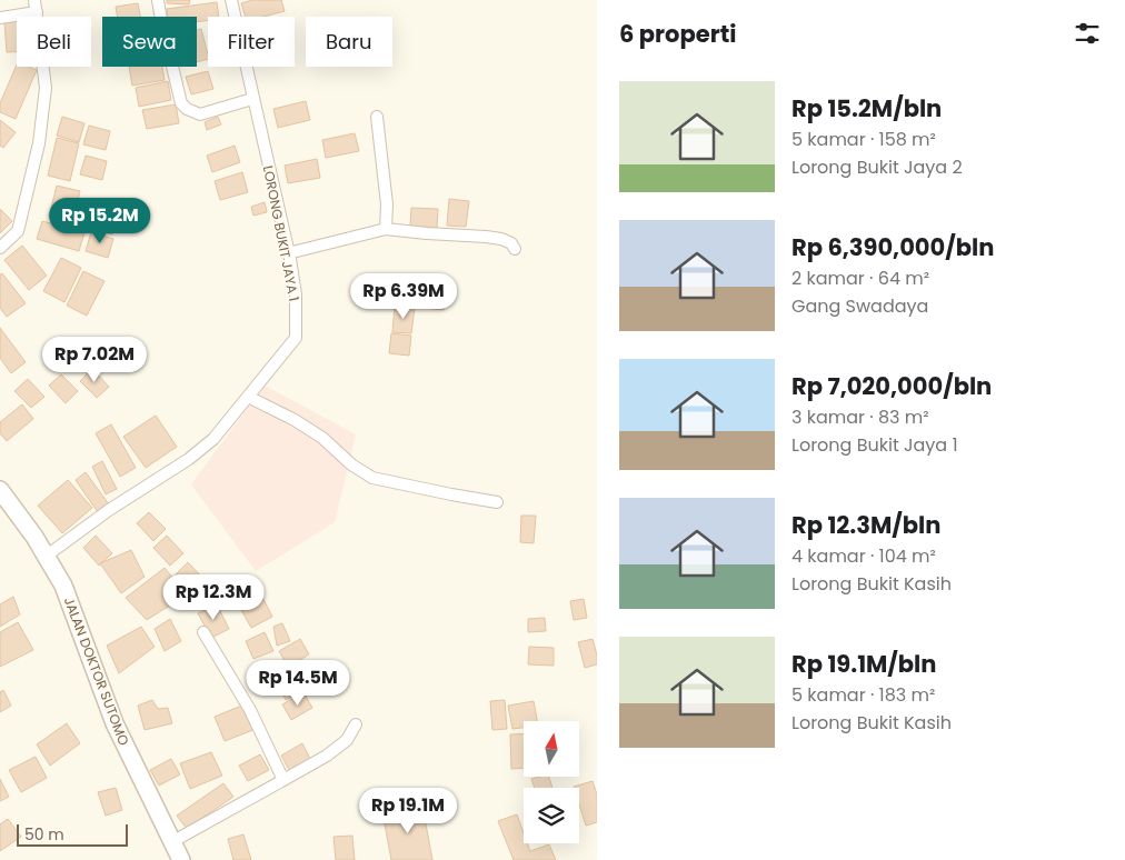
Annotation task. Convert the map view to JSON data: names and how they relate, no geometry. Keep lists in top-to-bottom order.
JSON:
{
  "streets": {
    "street": ["LORONG BUKIT JAYA 1", "JALAN DOKTOR SUTOMO"]
  },
  "crossings": [
    ["LORONG BUKIT JAYA 1", "JALAN DOKTOR SUTOMO"]
  ],
  "scale_bar": "50 m",
  "north": "top",
  "page": {
    "heading": "6 properti",
    "chip": [
      "Beli",
      "Sewa",
      "Filter",
      "Baru"
    ],
    "list": [
      {
        "name": "Rp 15.2M/bln",
        "note": "5 kamar · 158 m² · Lorong Bukit Jaya 2"
      },
      {
        "name": "Rp 6,390,000/bln",
        "note": "2 kamar · 64 m² · Gang Swadaya"
      },
      {
        "name": "Rp 7,020,000/bln",
        "note": "3 kamar · 83 m² · Lorong Bukit Jaya 1"
      },
      {
        "name": "Rp 12.3M/bln",
        "note": "4 kamar · 104 m² · Lorong Bukit Kasih"
      },
      {
        "name": "Rp 19.1M/bln",
        "note": "5 kamar · 183 m² · Lorong Bukit Kasih"
      }
    ],
    "price": [
      "Rp 15.2M",
      "Rp 6.39M",
      "Rp 7.02M",
      "Rp 12.3M",
      "Rp 14.5M",
      "Rp 19.1M"
    ],
    "scale": "50 m"
  }
}
